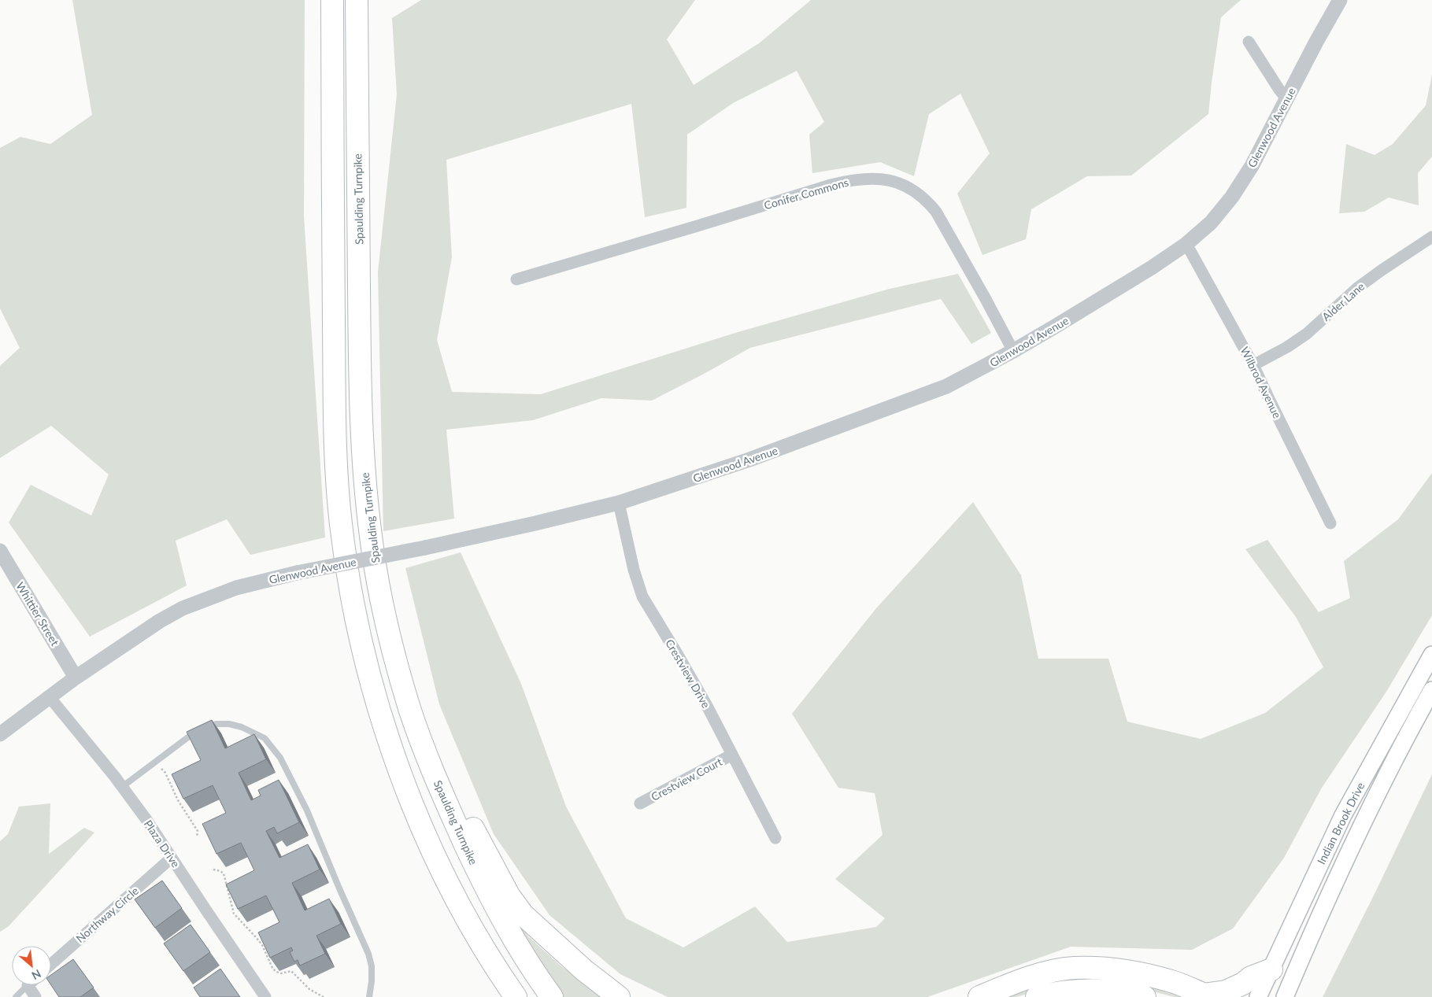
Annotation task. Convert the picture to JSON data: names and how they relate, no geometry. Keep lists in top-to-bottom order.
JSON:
{
  "streets": {
    "highway": ["Spaulding Turnpike"],
    "main road": ["Indian Brook Drive"],
    "street": [
      "Glenwood Avenue",
      "Conifer Commons",
      "Alder Lane",
      "Wilbrod Avenue",
      "Whittier Street",
      "Crestview Drive",
      "Crestview Court",
      "Plaza Drive",
      "Northway Circle"
    ]
  },
  "crossings": [
    ["Glenwood Avenue", "Conifer Commons"],
    ["Glenwood Avenue", "Wilbrod Avenue"],
    ["Glenwood Avenue", "Whittier Street"],
    ["Glenwood Avenue", "Crestview Drive"],
    ["Glenwood Avenue", "Plaza Drive"],
    ["Alder Lane", "Wilbrod Avenue"],
    ["Crestview Drive", "Crestview Court"],
    ["Plaza Drive", "Northway Circle"]
  ],
  "north": "bottom right"
}
